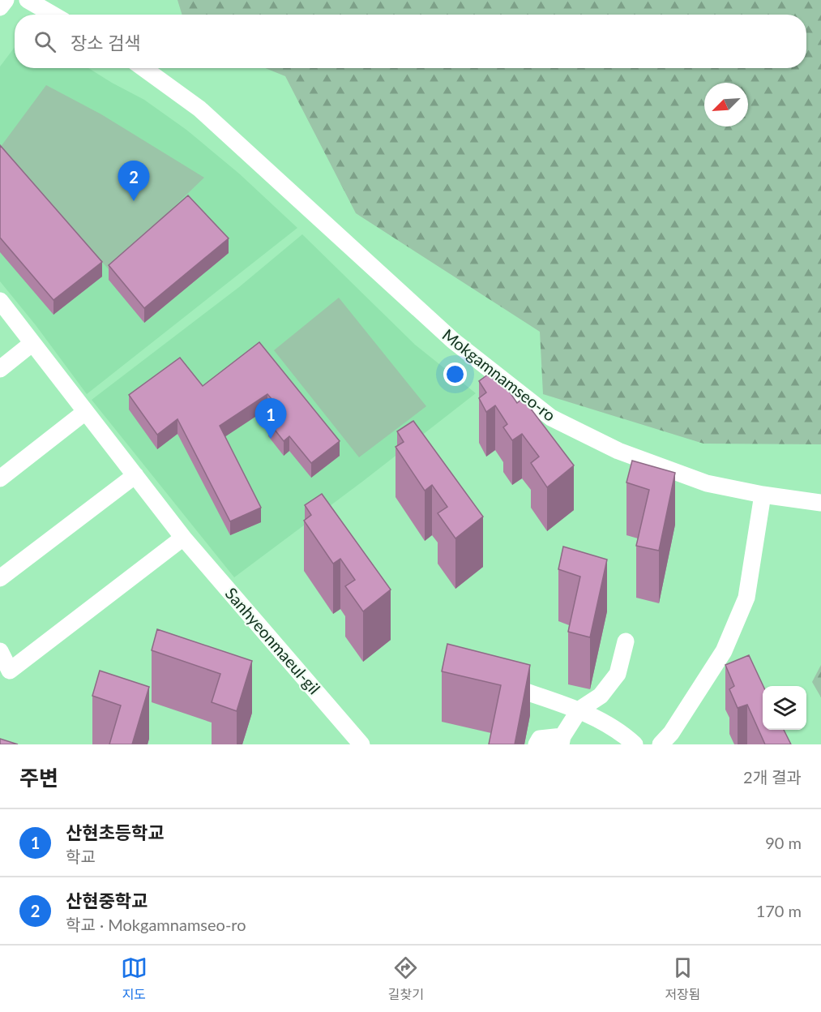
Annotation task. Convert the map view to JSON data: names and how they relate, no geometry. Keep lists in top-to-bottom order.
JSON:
{
  "streets": {
    "street": ["Mokgamnamseo-ro", "Sanhyeonmaeul-gil"]
  },
  "north": "bottom left",
  "page": {
    "search": "장소 검색",
    "pins": ["2", "1"],
    "heading": ["주변", "2개 결과"],
    "list": [
      {
        "mark": "1",
        "name": "산현초등학교",
        "note": "학교",
        "value": "90 m"
      },
      {
        "mark": "2",
        "name": "산현중학교",
        "note": "학교 · Mokgamnamseo-ro",
        "value": "170 m"
      }
    ],
    "nav": ["지도", "길찾기", "저장됨"]
  }
}
